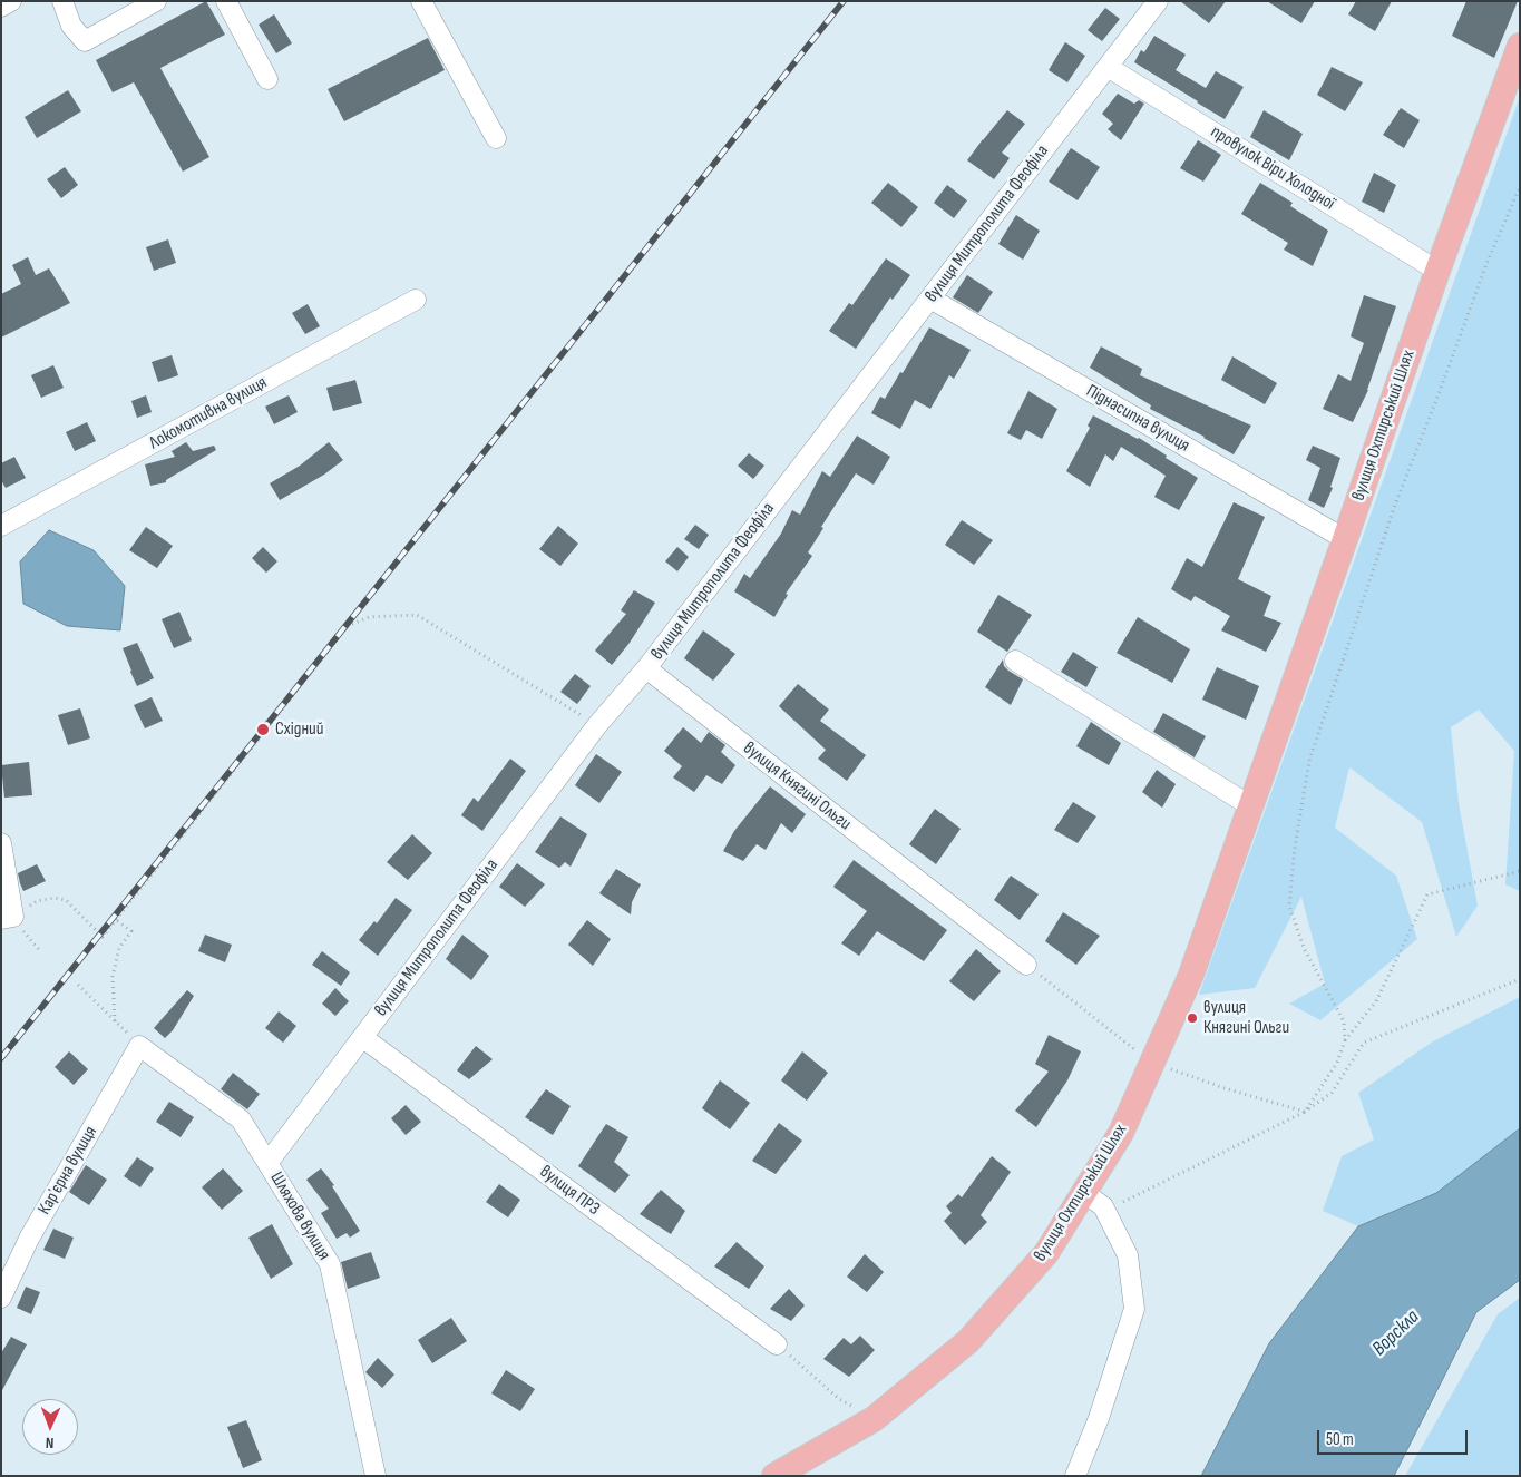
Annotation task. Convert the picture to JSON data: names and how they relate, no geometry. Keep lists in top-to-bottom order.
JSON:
{
  "streets": {
    "main road": ["вулиця Охтирський Шлях"],
    "street": [
      "провулок Віри Холодної",
      "вулиця Митрополита Феофіла",
      "Локомотивна вулиця",
      "Піднасипна вулиця",
      "вулиця Княгині Ольги",
      "Карʼєрна вулиця",
      "вулиця ПРЗ",
      "Шляхова вулиця"
    ]
  },
  "crossings": [
    ["провулок Віри Холодної", "вулиця Митрополита Феофіла"],
    ["провулок Віри Холодної", "вулиця Охтирський Шлях"],
    ["вулиця Митрополита Феофіла", "Піднасипна вулиця"],
    ["вулиця Митрополита Феофіла", "вулиця Княгині Ольги"],
    ["вулиця Митрополита Феофіла", "вулиця ПРЗ"],
    ["вулиця Митрополита Феофіла", "Шляхова вулиця"],
    ["Піднасипна вулиця", "вулиця Охтирський Шлях"],
    ["Карʼєрна вулиця", "Шляхова вулиця"]
  ],
  "water": ["Ворскла"],
  "places": ["Східний", "вулиця Княгині Ольги"],
  "scale_bar": "50 m",
  "north": "bottom"
}
